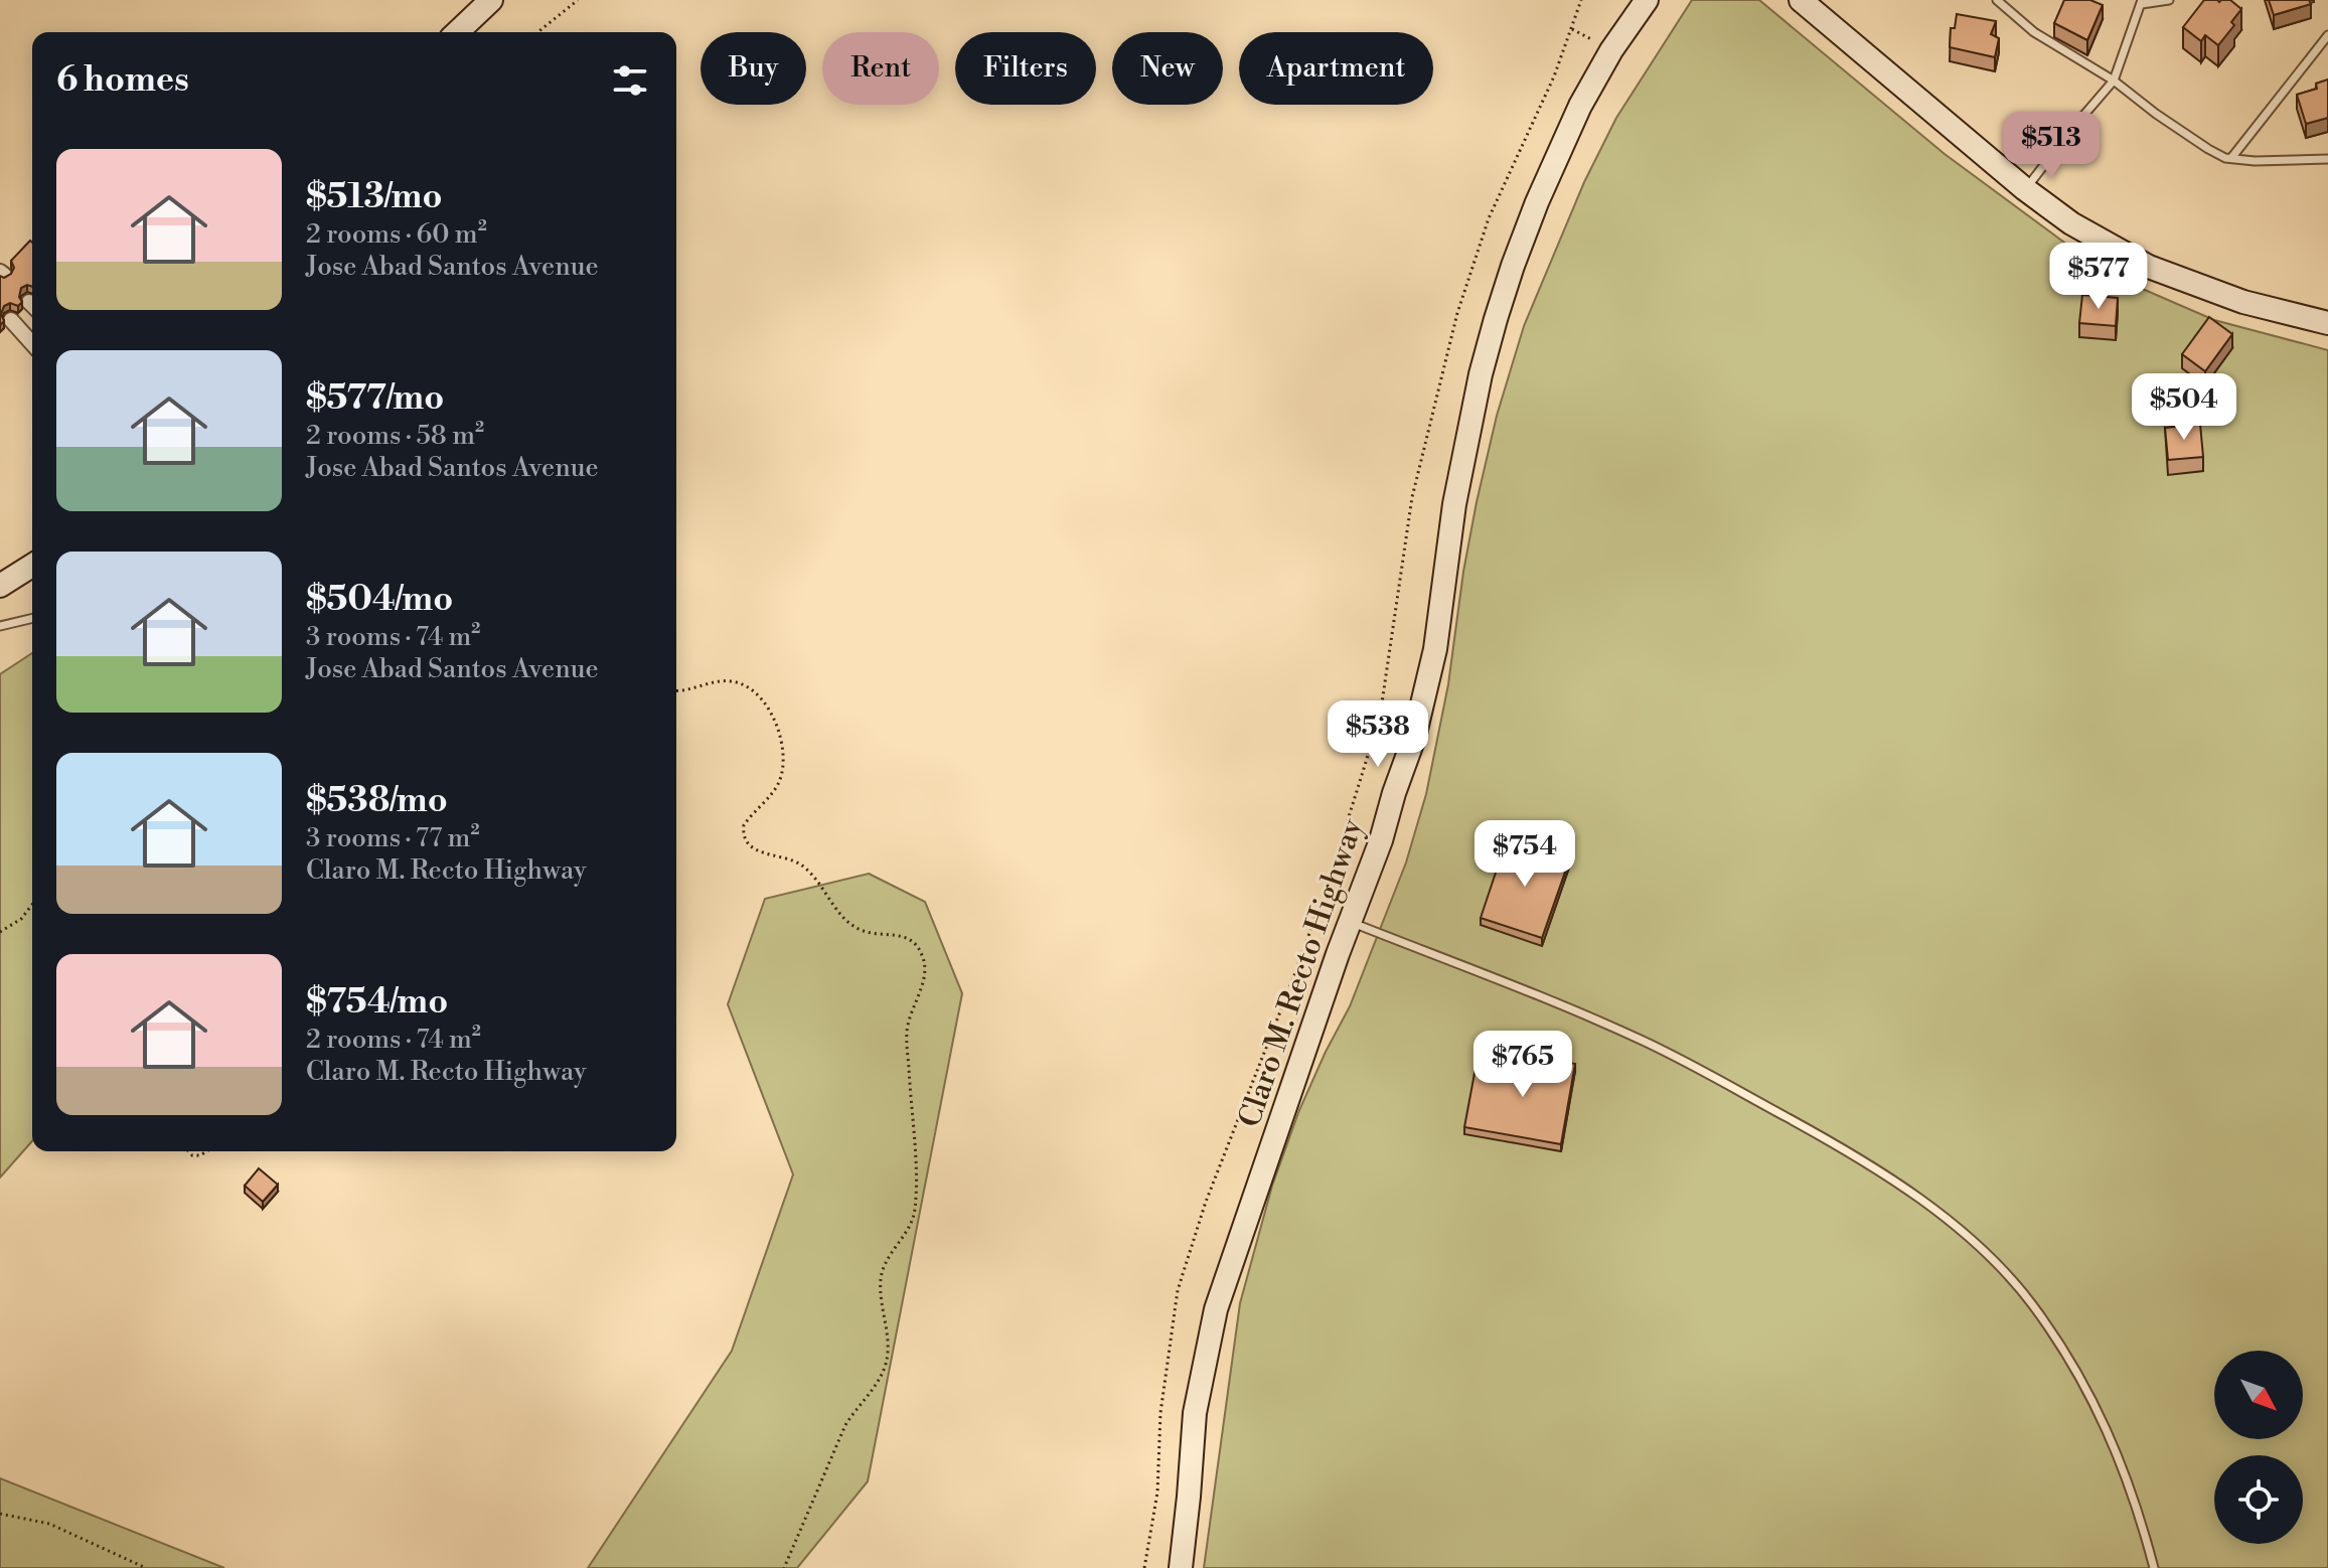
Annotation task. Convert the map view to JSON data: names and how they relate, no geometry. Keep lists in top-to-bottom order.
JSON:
{
  "streets": {
    "main road": ["Claro M. Recto Highway"]
  },
  "north": "bottom right",
  "page": {
    "chip": [
      "Buy",
      "Rent",
      "Filters",
      "New",
      "Apartment"
    ],
    "heading": "6 homes",
    "price": [
      "$513",
      "$577",
      "$504",
      "$538",
      "$754",
      "$765"
    ],
    "list": [
      {
        "name": "$513/mo",
        "note": "2 rooms · 60 m² · Jose Abad Santos Avenue"
      },
      {
        "name": "$577/mo",
        "note": "2 rooms · 58 m² · Jose Abad Santos Avenue"
      },
      {
        "name": "$504/mo",
        "note": "3 rooms · 74 m² · Jose Abad Santos Avenue"
      },
      {
        "name": "$538/mo",
        "note": "3 rooms · 77 m² · Claro M. Recto Highway"
      },
      {
        "name": "$754/mo",
        "note": "2 rooms · 74 m² · Claro M. Recto Highway"
      }
    ]
  }
}
